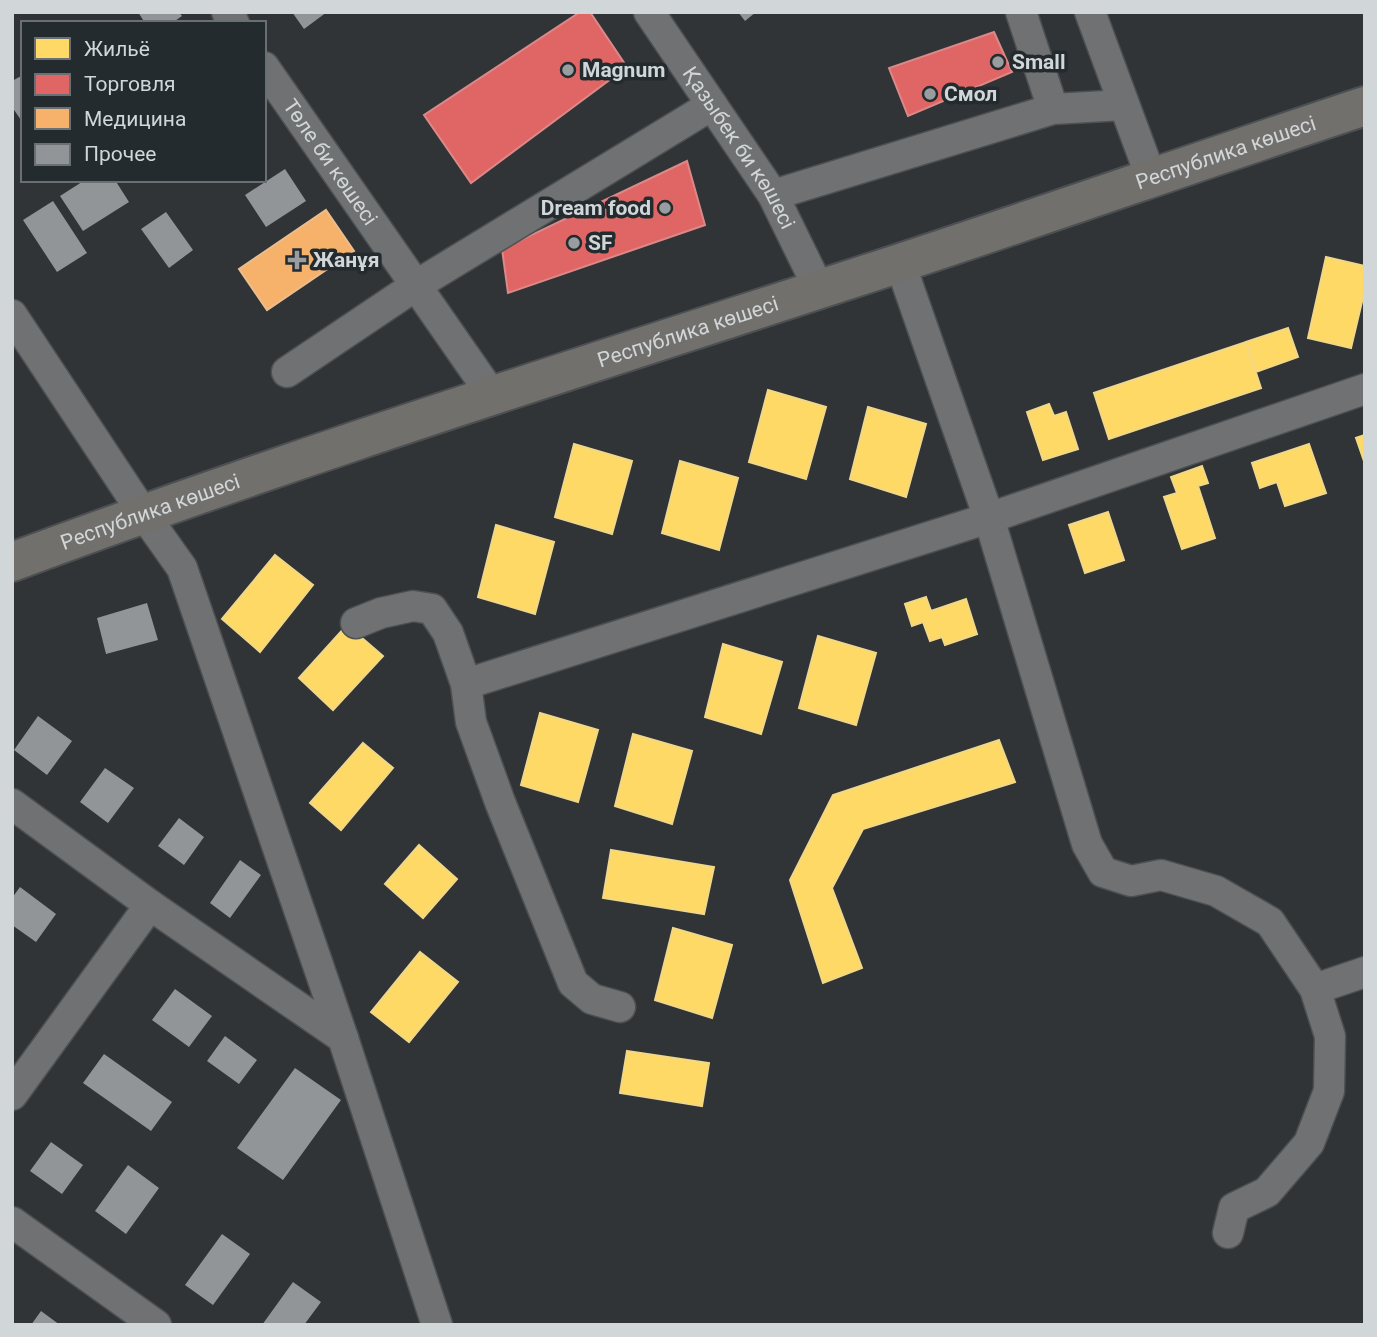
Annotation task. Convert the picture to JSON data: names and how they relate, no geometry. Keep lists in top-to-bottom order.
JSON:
{
  "streets": {
    "main road": ["Республика көшесі"],
    "street": ["Қазыбек би көшесі", "Төле би көшесі"]
  },
  "crossings": [
    ["Қазыбек би көшесі", "Республика көшесі"],
    ["Республика көшесі", "Төле би көшесі"]
  ],
  "places": {
    "other": [
      "Small",
      "Magnum",
      "Смол",
      "Dream food",
      "SF"
    ],
    "health": ["Жанұя"]
  },
  "legend": [
    "Жильё",
    "Торговля",
    "Медицина",
    "Прочее"
  ]
}
